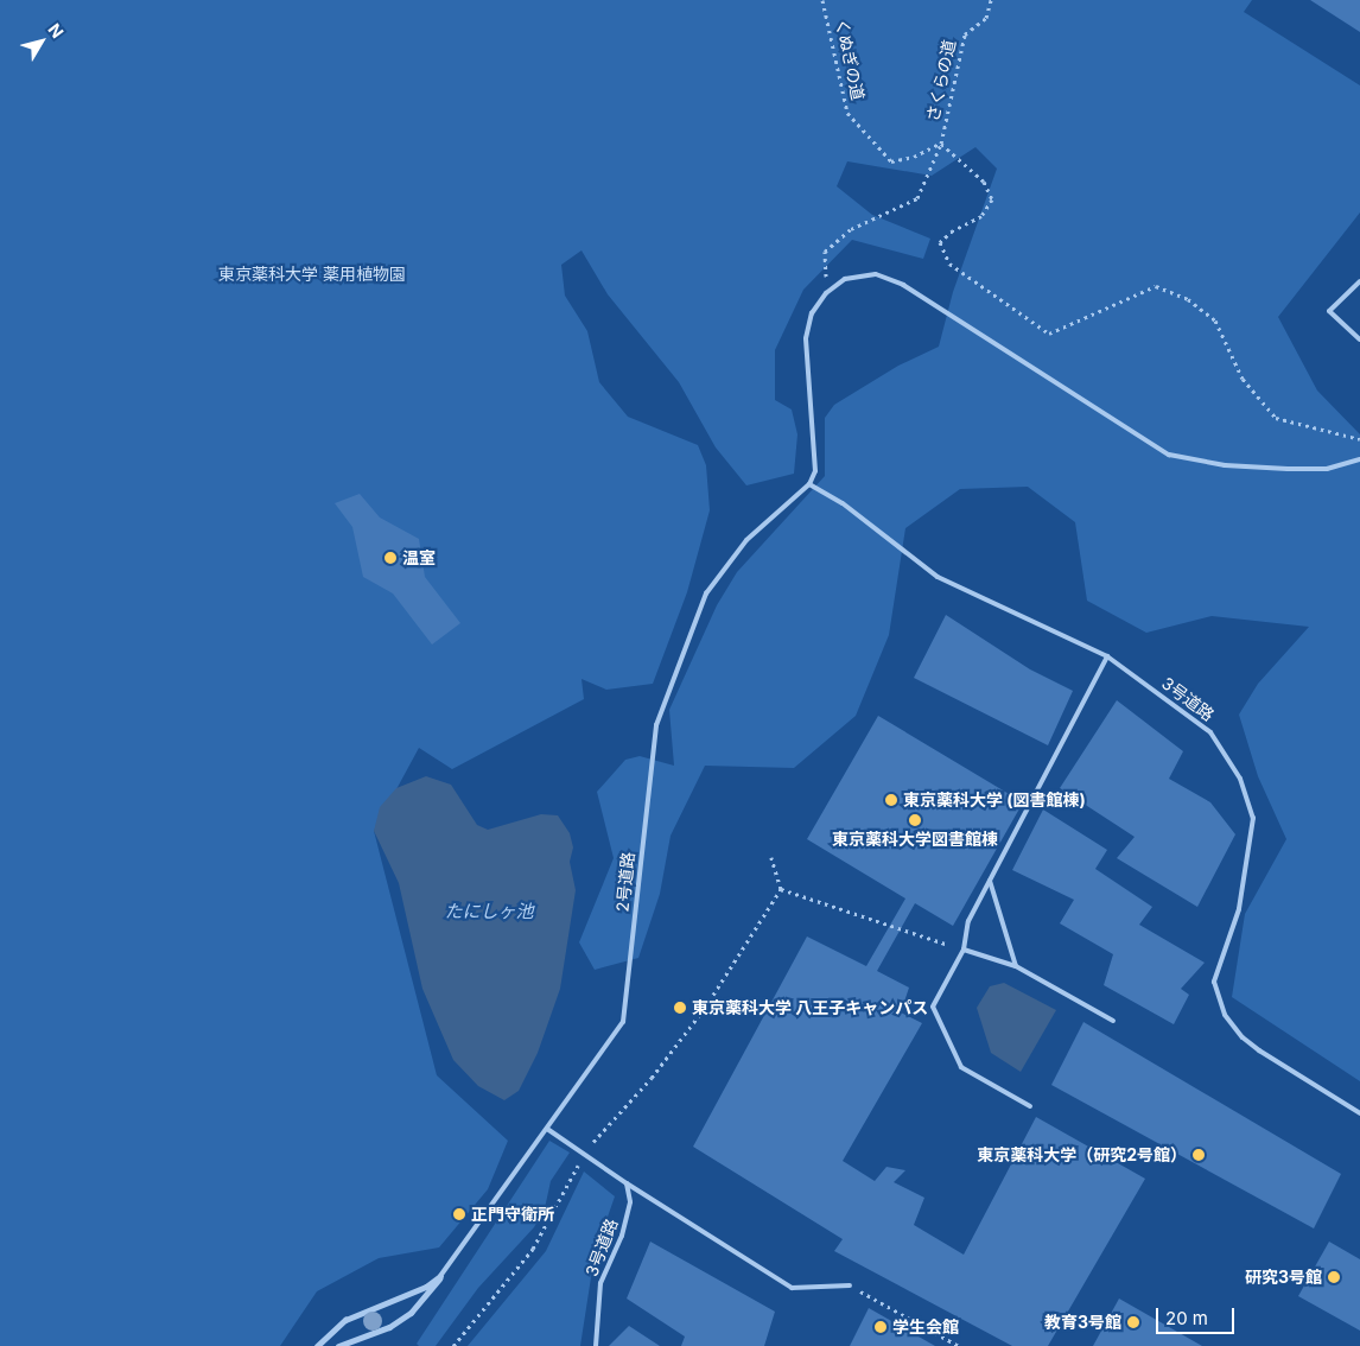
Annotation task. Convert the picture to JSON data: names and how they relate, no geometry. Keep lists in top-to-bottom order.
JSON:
{
  "streets": {
    "lane": ["3号道路", "2号道路"],
    "path": ["くぬぎの道", "さくらの道"]
  },
  "crossings": [
    ["くぬぎの道", "さくらの道"],
    ["3号道路", "2号道路"]
  ],
  "water": ["たにしヶ池"],
  "parks": ["東京薬科大学 薬用植物園"],
  "places": [
    "温室",
    "東京薬科大学 (図書館棟)",
    "東京薬科大学図書館棟",
    "東京薬科大学 八王子キャンパス",
    "東京薬科大学（研究2号館）",
    "正門守衛所",
    "研究3号館",
    "教育3号館",
    "学生会館"
  ],
  "scale_bar": "20 m",
  "north": "top right"
}
